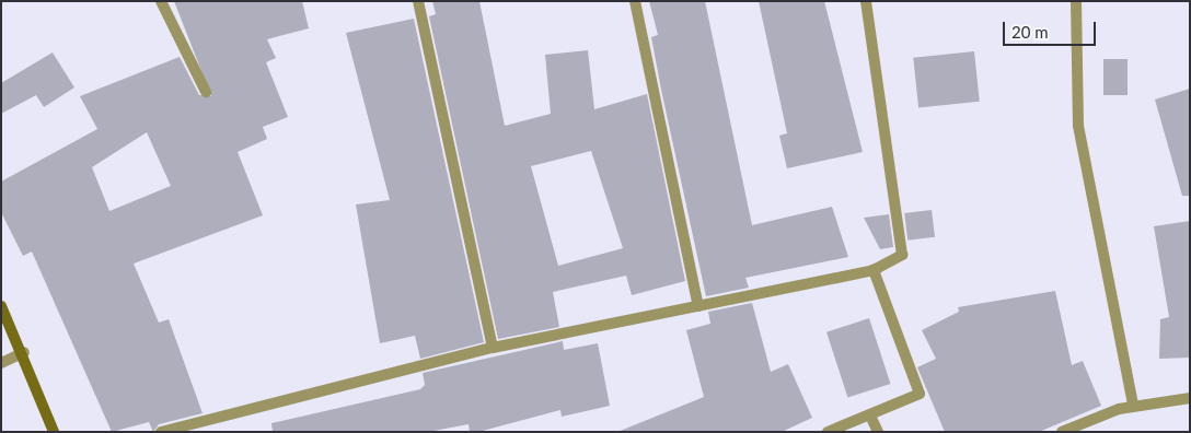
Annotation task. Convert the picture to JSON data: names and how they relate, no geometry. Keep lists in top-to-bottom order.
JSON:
{
  "scale_bar": "20 m"
}
